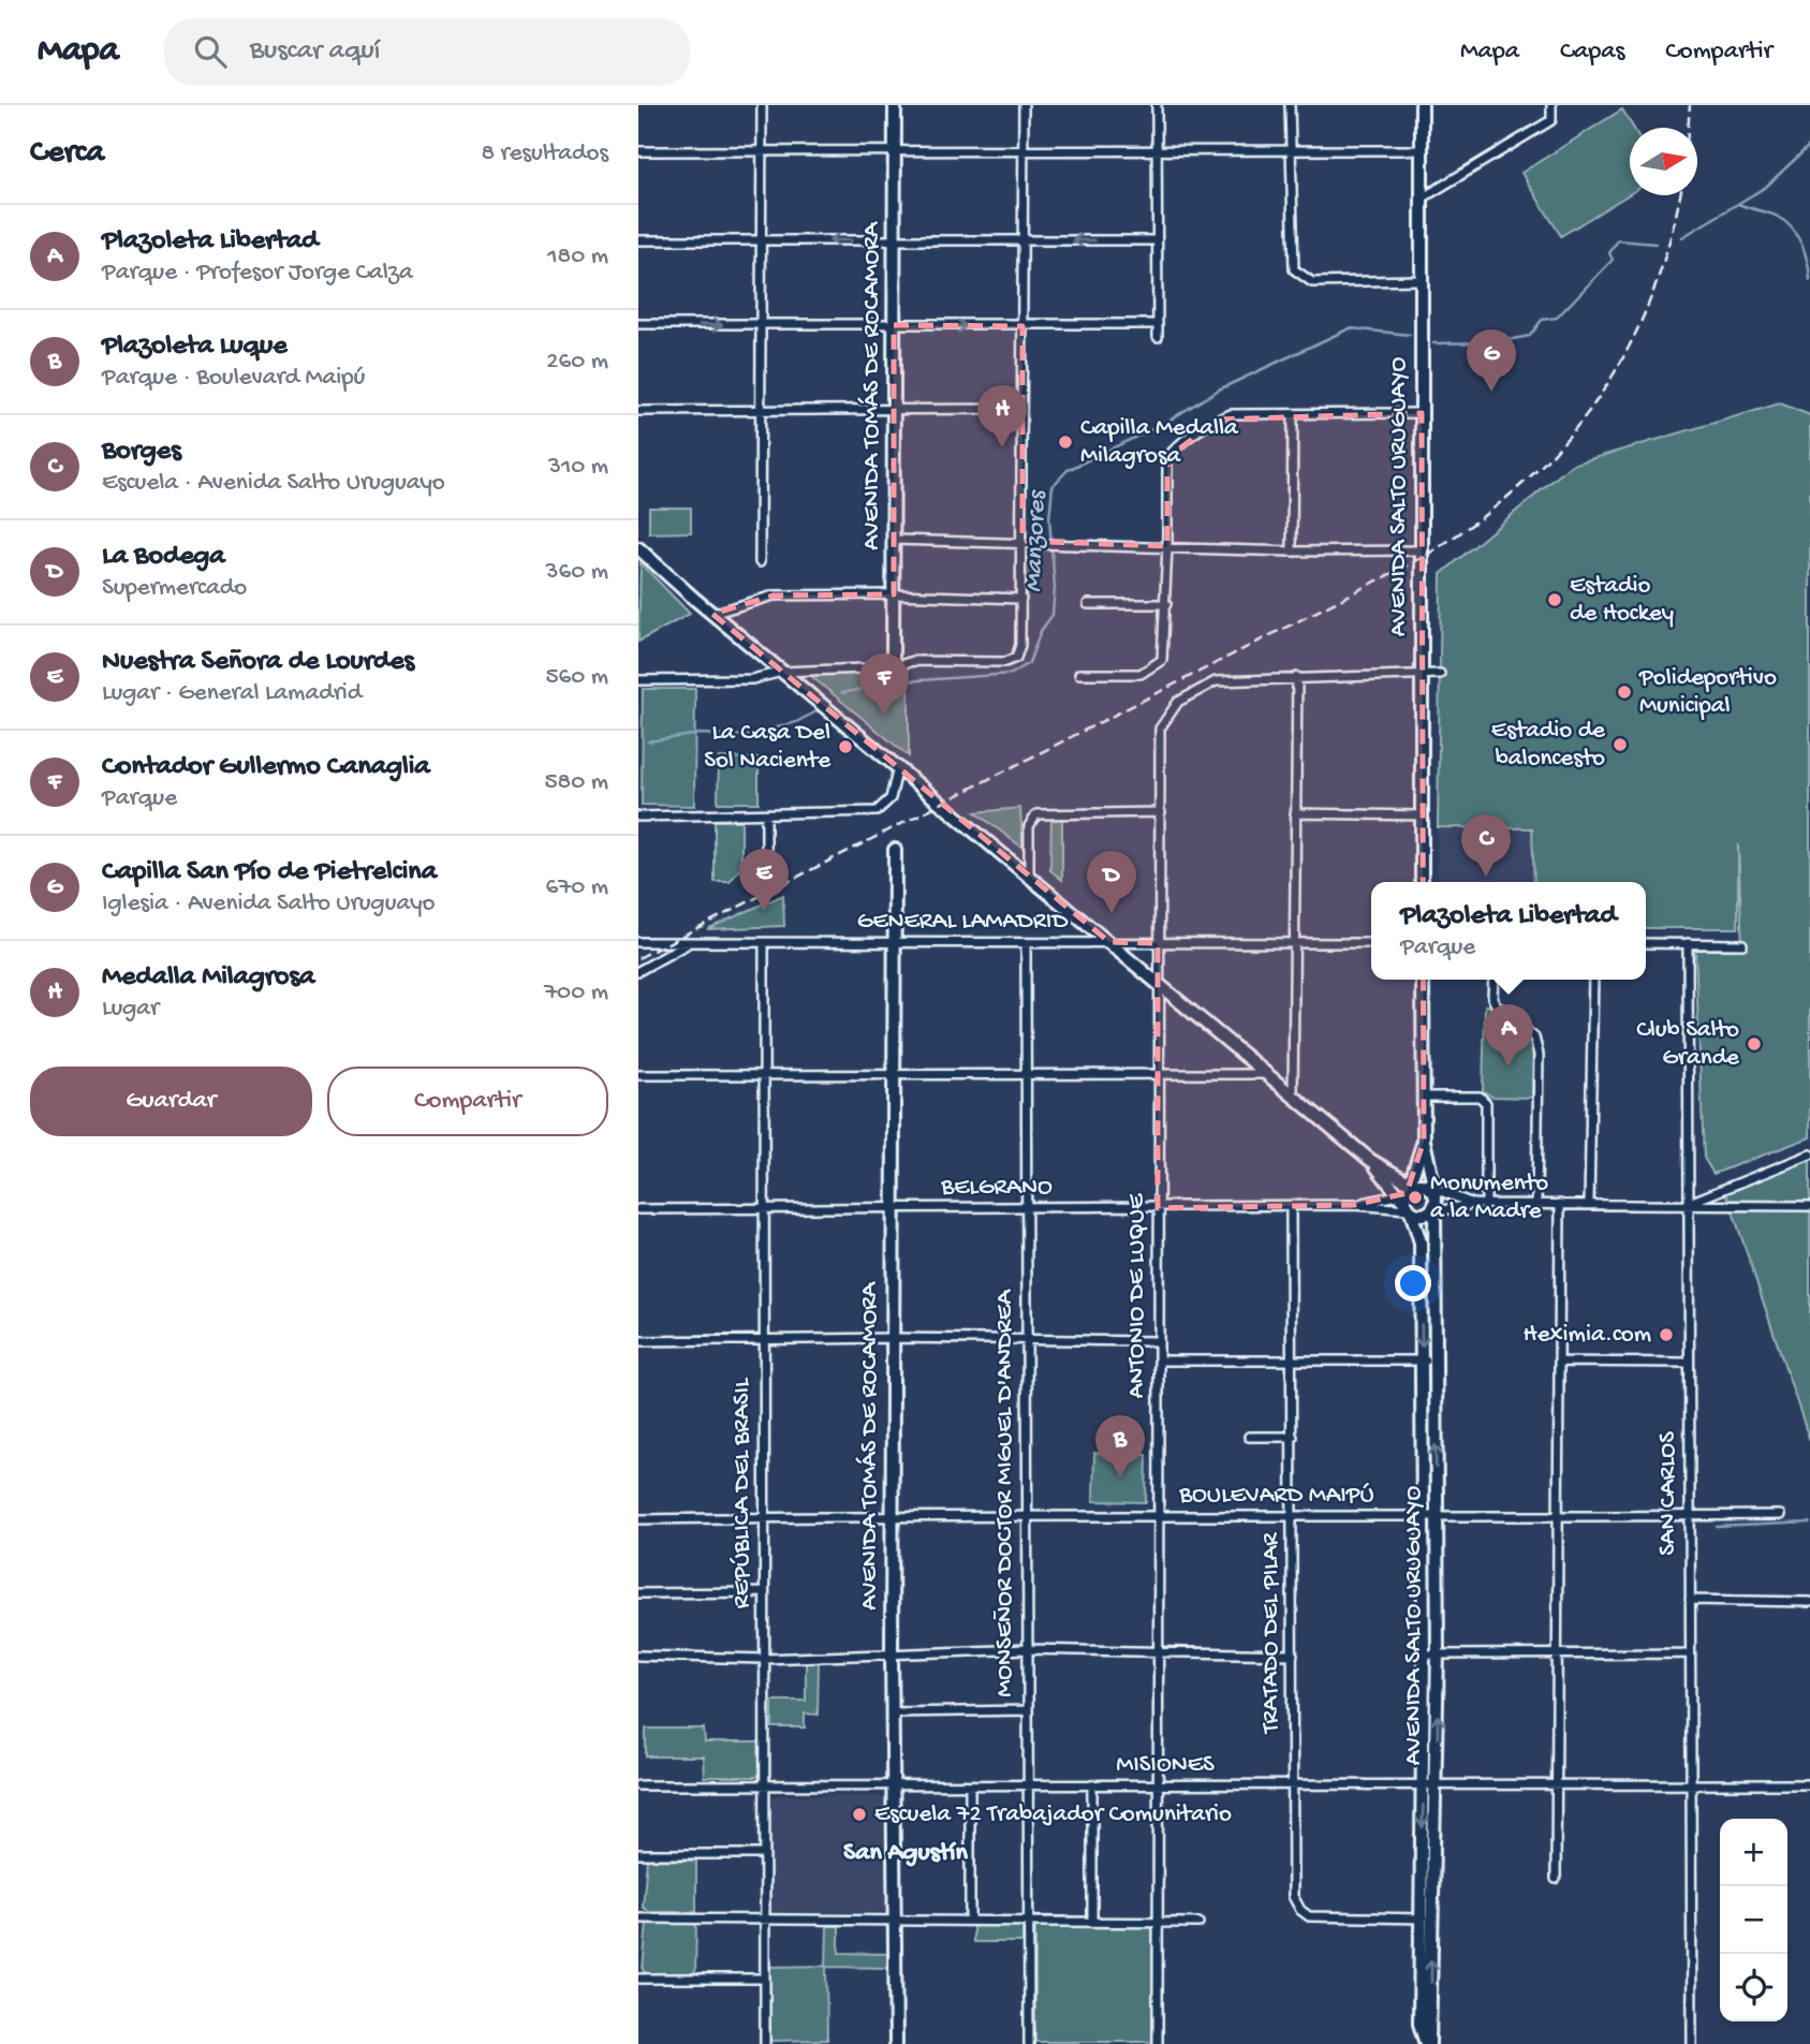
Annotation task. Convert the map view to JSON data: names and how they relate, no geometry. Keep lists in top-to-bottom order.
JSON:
{
  "streets": {
    "main road": ["AVENIDA TOMÁS DE ROCAMORA", "AVENIDA SALTO URUGUAYO"],
    "street": [
      "GENERAL LAMADRID",
      "BELGRANO",
      "ANTONIO DE LUQUE",
      "REPÚBLICA DEL BRASIL",
      "MONSEÑOR DOCTOR MIGUEL D'ANDREA",
      "SAN CARLOS",
      "BOULEVARD MAIPÚ",
      "TRATADO DEL PILAR",
      "MISIONES"
    ]
  },
  "crossings": [
    ["AVENIDA TOMÁS DE ROCAMORA", "GENERAL LAMADRID"],
    ["AVENIDA TOMÁS DE ROCAMORA", "BELGRANO"],
    ["AVENIDA TOMÁS DE ROCAMORA", "BOULEVARD MAIPÚ"],
    ["AVENIDA TOMÁS DE ROCAMORA", "MISIONES"],
    ["AVENIDA SALTO URUGUAYO", "BELGRANO"],
    ["AVENIDA SALTO URUGUAYO", "BOULEVARD MAIPÚ"],
    ["AVENIDA SALTO URUGUAYO", "TRATADO DEL PILAR"],
    ["AVENIDA SALTO URUGUAYO", "MISIONES"],
    ["GENERAL LAMADRID", "ANTONIO DE LUQUE"],
    ["GENERAL LAMADRID", "REPÚBLICA DEL BRASIL"],
    ["GENERAL LAMADRID", "MONSEÑOR DOCTOR MIGUEL D'ANDREA"],
    ["BELGRANO", "ANTONIO DE LUQUE"],
    ["BELGRANO", "REPÚBLICA DEL BRASIL"],
    ["BELGRANO", "MONSEÑOR DOCTOR MIGUEL D'ANDREA"],
    ["BELGRANO", "TRATADO DEL PILAR"],
    ["ANTONIO DE LUQUE", "BOULEVARD MAIPÚ"],
    ["ANTONIO DE LUQUE", "MISIONES"],
    ["REPÚBLICA DEL BRASIL", "BOULEVARD MAIPÚ"],
    ["REPÚBLICA DEL BRASIL", "MISIONES"],
    ["MONSEÑOR DOCTOR MIGUEL D'ANDREA", "BOULEVARD MAIPÚ"],
    ["MONSEÑOR DOCTOR MIGUEL D'ANDREA", "MISIONES"],
    ["SAN CARLOS", "BOULEVARD MAIPÚ"],
    ["SAN CARLOS", "MISIONES"],
    ["BOULEVARD MAIPÚ", "TRATADO DEL PILAR"],
    ["TRATADO DEL PILAR", "MISIONES"]
  ],
  "districts": ["San Agustín"],
  "water": ["Manzores"],
  "places": [
    "Capilla Medalla Milagrosa",
    "Estadio de Hockey",
    "Polideportivo Municipal",
    "Estadio de baloncesto",
    "La Casa Del Sol Naciente",
    "Club Salto Grande",
    "Monumento a la Madre",
    "Heximia.com",
    "Escuela 72 Trabajador Comunitario"
  ],
  "north": "right",
  "page": {
    "header": "Mapa",
    "search": "Buscar aquí",
    "nav": ["Mapa", "Capas", "Compartir"],
    "heading": ["Cerca", "8 resultados"],
    "list": [
      {
        "mark": "A",
        "name": "Plazoleta Libertad",
        "note": "Parque · Profesor Jorge Calza",
        "value": "180 m"
      },
      {
        "mark": "B",
        "name": "Plazoleta Luque",
        "note": "Parque · Boulevard Maipú",
        "value": "260 m"
      },
      {
        "mark": "C",
        "name": "Borges",
        "note": "Escuela · Avenida Salto Uruguayo",
        "value": "310 m"
      },
      {
        "mark": "D",
        "name": "La Bodega",
        "note": "Supermercado",
        "value": "360 m"
      },
      {
        "mark": "E",
        "name": "Nuestra Señora de Lourdes",
        "note": "Lugar · General Lamadrid",
        "value": "560 m"
      },
      {
        "mark": "F",
        "name": "Contador Gullermo Canaglia",
        "note": "Parque",
        "value": "580 m"
      },
      {
        "mark": "G",
        "name": "Capilla San Pío de Pietrelcina",
        "note": "Iglesia · Avenida Salto Uruguayo",
        "value": "670 m"
      },
      {
        "mark": "H",
        "name": "Medalla Milagrosa",
        "note": "Lugar",
        "value": "700 m"
      }
    ],
    "pins": [
      "G",
      "H",
      "F",
      "C",
      "E",
      "D",
      "A",
      "B"
    ],
    "popup": ["Plazoleta Libertad", "Parque"],
    "buttons": ["Guardar", "Compartir"],
    "map_buttons": ["+", "−"]
  }
}
